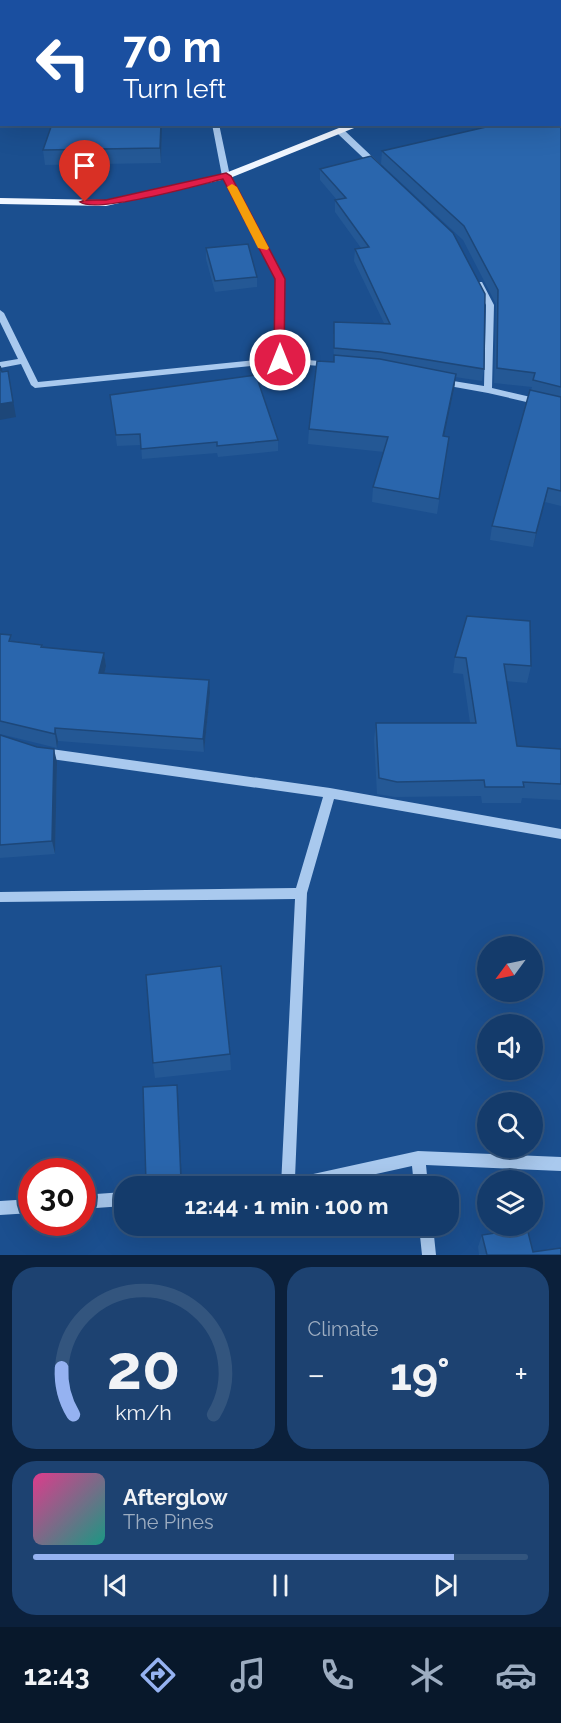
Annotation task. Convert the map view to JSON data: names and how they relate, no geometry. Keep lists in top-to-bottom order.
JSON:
{
  "north": "bottom left",
  "page": {
    "turn": ["70 m", "Turn left"],
    "limit": "30",
    "trip": "12:44 · 1 min · 100 m",
    "tile": "Climate",
    "heat": ["−", "19°", "+"],
    "song": ["Afterglow", "The Pines"],
    "tabs": "12:43",
    "gauge": ["20", "km/h"]
  }
}
